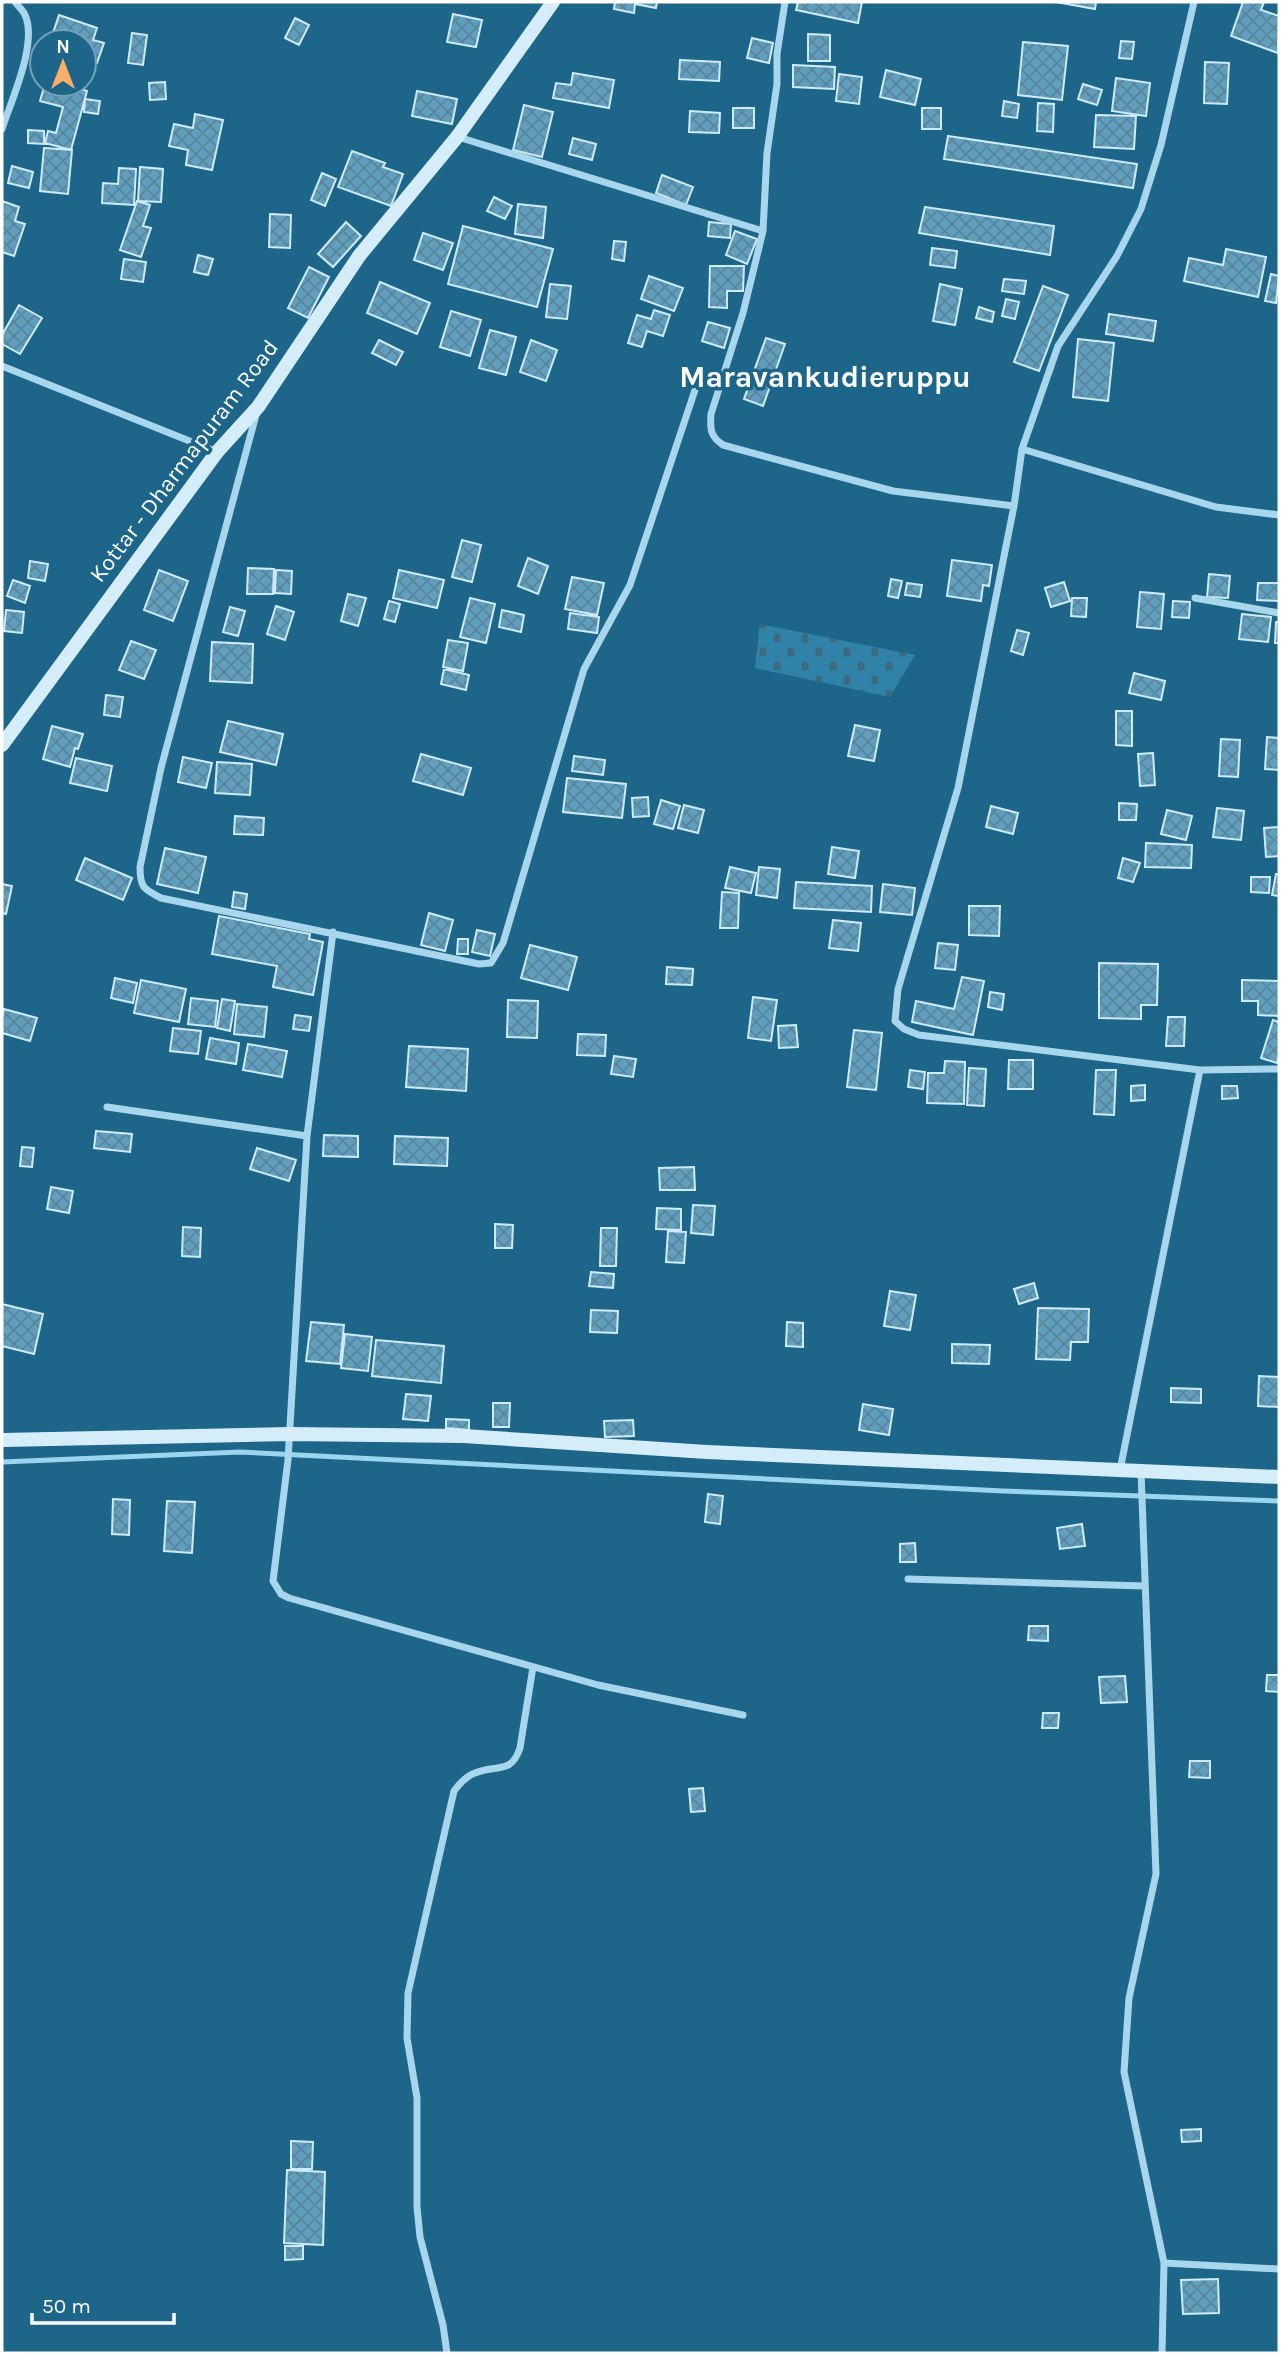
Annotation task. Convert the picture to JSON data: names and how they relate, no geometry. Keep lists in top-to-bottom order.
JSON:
{
  "streets": {
    "street": ["Kottar - Dharmapuram Road"]
  },
  "districts": ["Maravankudieruppu"],
  "scale_bar": "50 m",
  "north": "top"
}
